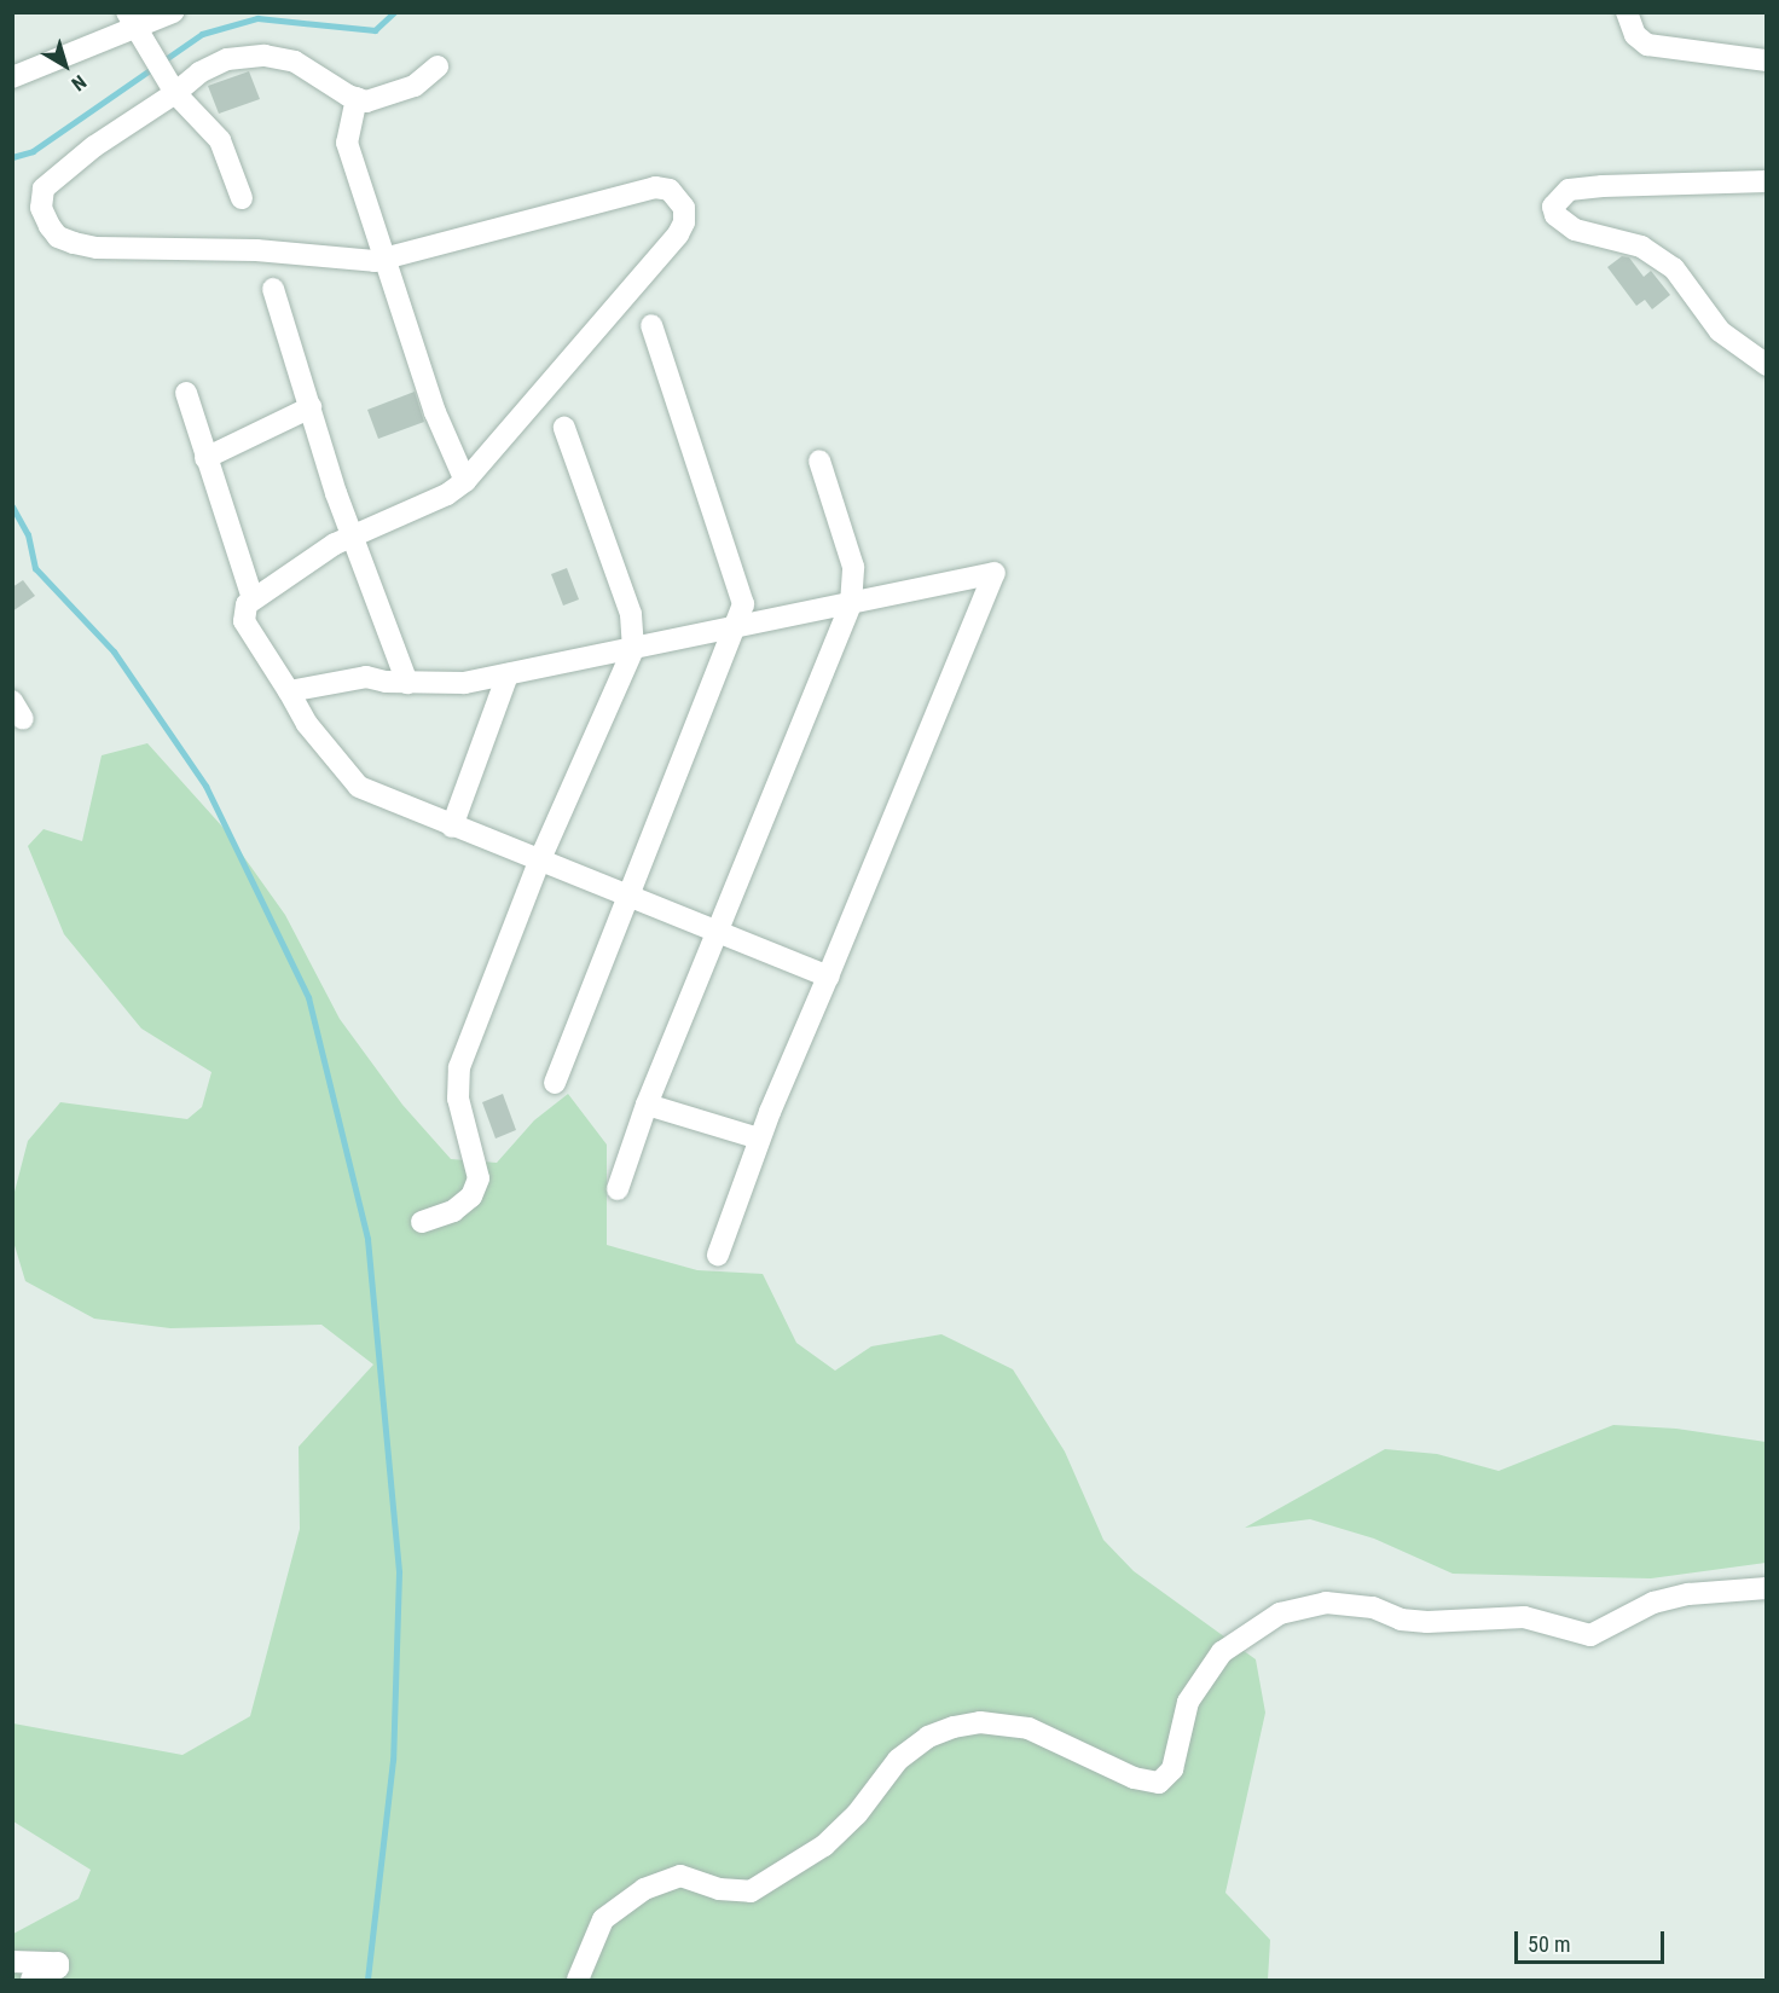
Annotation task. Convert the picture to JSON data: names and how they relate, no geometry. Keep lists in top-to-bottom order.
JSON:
{
  "scale_bar": "50 m",
  "north": "bottom right"
}
